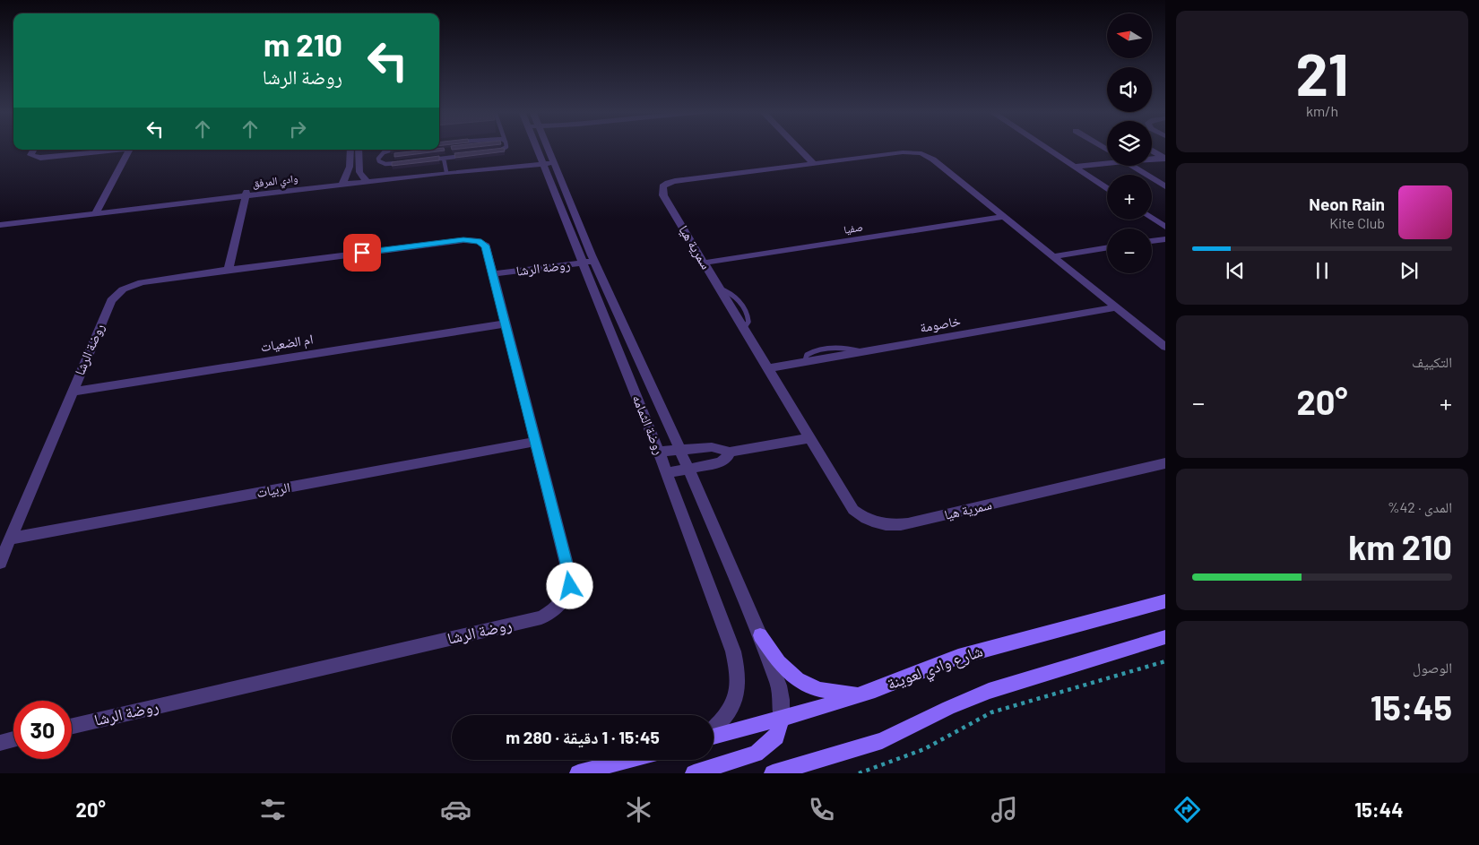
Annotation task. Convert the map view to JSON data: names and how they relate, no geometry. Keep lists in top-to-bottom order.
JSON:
{
  "streets": {
    "main road": ["شارع وادي لعوينة"],
    "street": [
      "وادي المرفق",
      "صفيا",
      "سمرية هيا",
      "روضة الرشا",
      "خاصومة",
      "ام الضعيات",
      "روضة الثمامه",
      "الربيات"
    ]
  },
  "crossings": [
    ["وادي المرفق", "روضة الثمامه"],
    ["صفيا", "سمرية هيا"],
    ["سمرية هيا", "خاصومة"],
    ["روضة الرشا", "ام الضعيات"],
    ["روضة الرشا", "روضة الثمامه"],
    ["روضة الرشا", "الربيات"],
    ["روضة الثمامه", "شارع وادي لعوينة"]
  ],
  "north": "left",
  "page": {
    "tile": [
      ["21", "km/h"],
      "التكييف",
      ["المدى · 42%", "210 km"],
      ["الوصول", "15:45"]
    ],
    "map_buttons": ["+", "−"],
    "turn": ["210 m", "روضة الرشا"],
    "song": ["Neon Rain", "Kite Club"],
    "heat": ["−", "20°", "+"],
    "limit": "30",
    "trip": "15:45 · 1 دقيقة · 280 m",
    "tabs": ["15:44", "20°"]
  }
}
